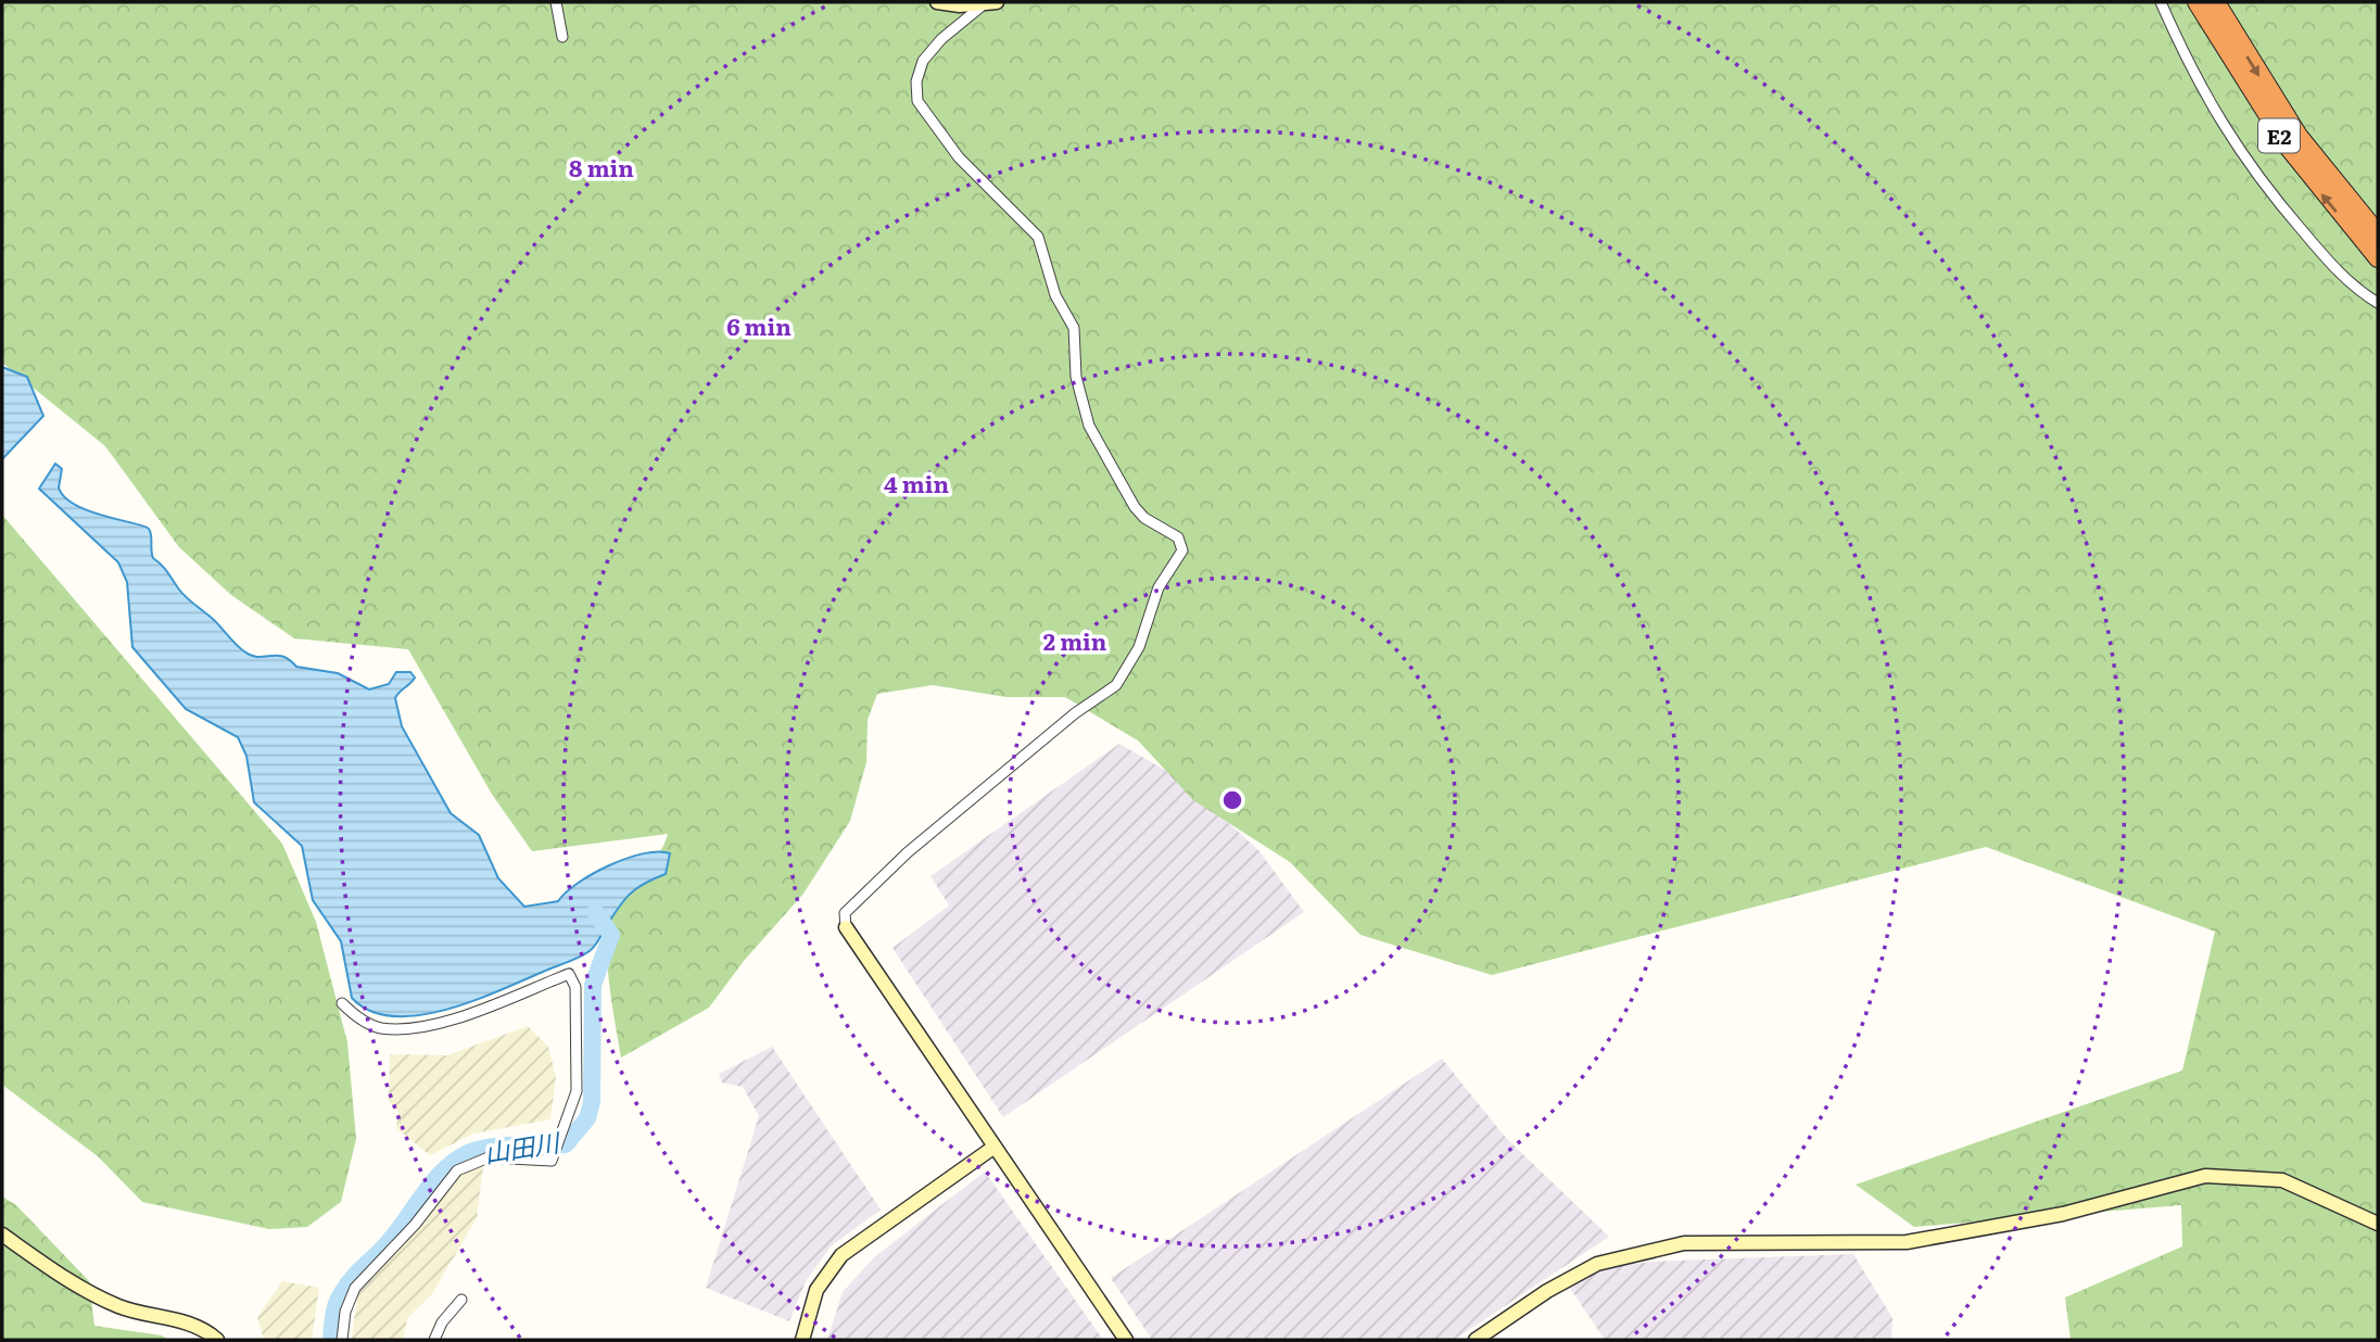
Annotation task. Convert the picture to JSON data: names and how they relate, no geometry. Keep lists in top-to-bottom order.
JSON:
{
  "streets": {
    "highway": ["E2"]
  },
  "water": ["山田川"],
  "rings": [
    "8 min",
    "6 min",
    "4 min",
    "2 min"
  ]
}
